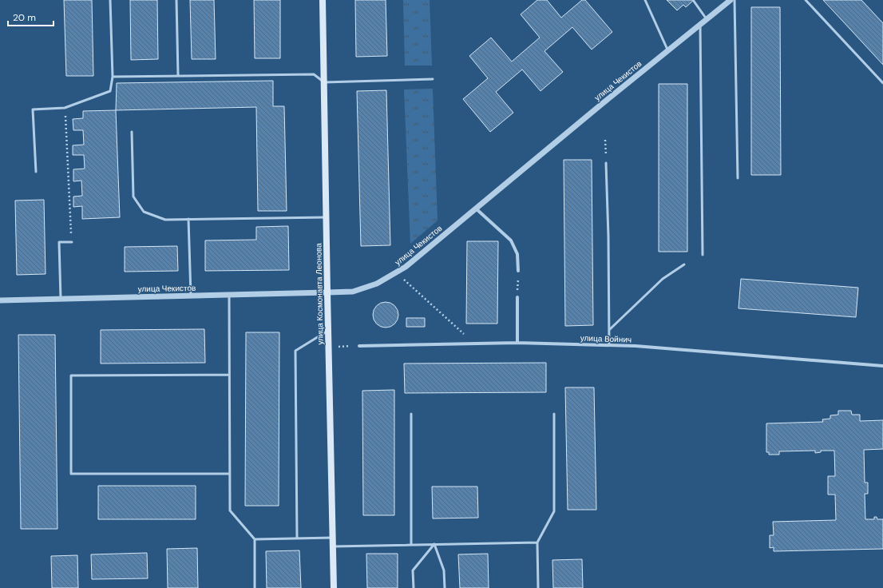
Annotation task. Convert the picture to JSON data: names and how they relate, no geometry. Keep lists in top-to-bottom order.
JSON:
{
  "streets": {
    "main road": ["улица Космонавта Леонова"],
    "street": ["улица Чекистов", "улица Войнич"]
  },
  "crossings": [
    ["улица Чекистов", "улица Космонавта Леонова"]
  ],
  "scale_bar": "20 m"
}
